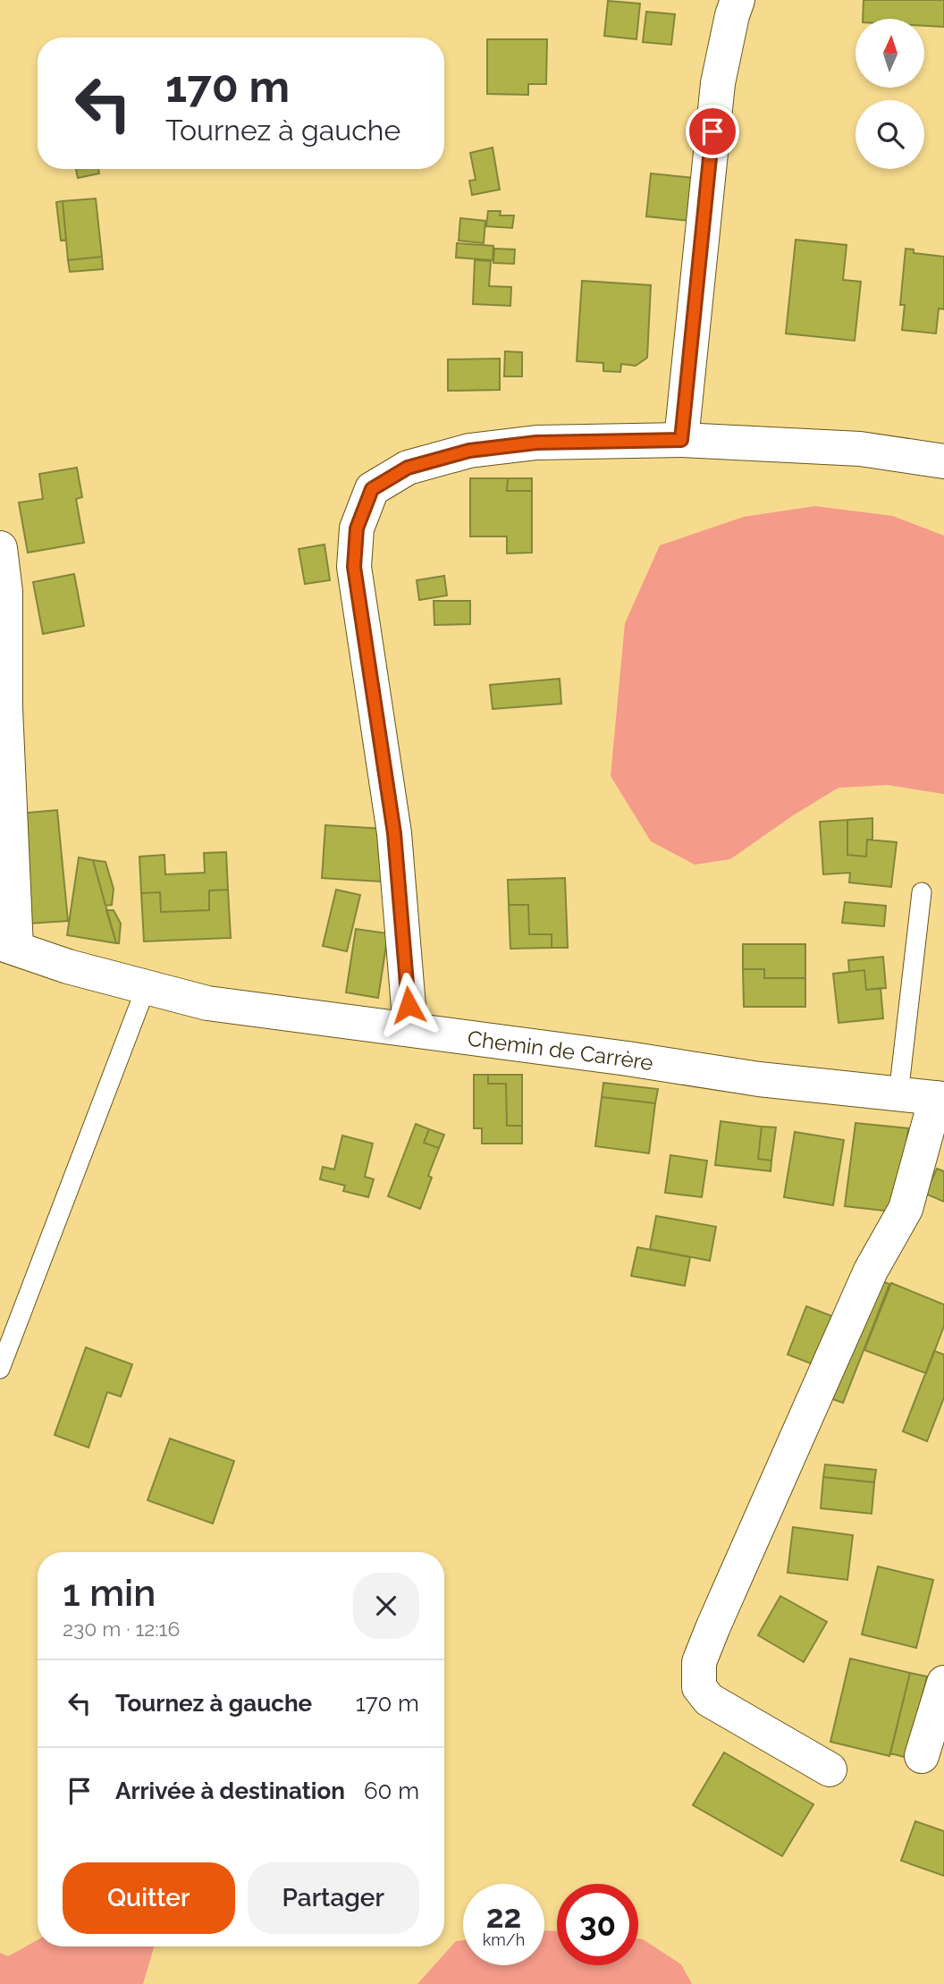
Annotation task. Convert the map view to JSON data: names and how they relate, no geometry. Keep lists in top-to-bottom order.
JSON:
{
  "streets": {
    "street": ["Chemin de Carrère"]
  },
  "north": "top",
  "page": {
    "turn": ["170 m", "Tournez à gauche"],
    "heading": ["1 min", "230 m · 12:16"],
    "list": [
      {
        "name": "Tournez à gauche",
        "value": "170 m"
      },
      {
        "name": "Arrivée à destination",
        "value": "60 m"
      }
    ],
    "buttons": ["Quitter", "Partager"],
    "speed": "22 km/h",
    "limit": "30"
  }
}
